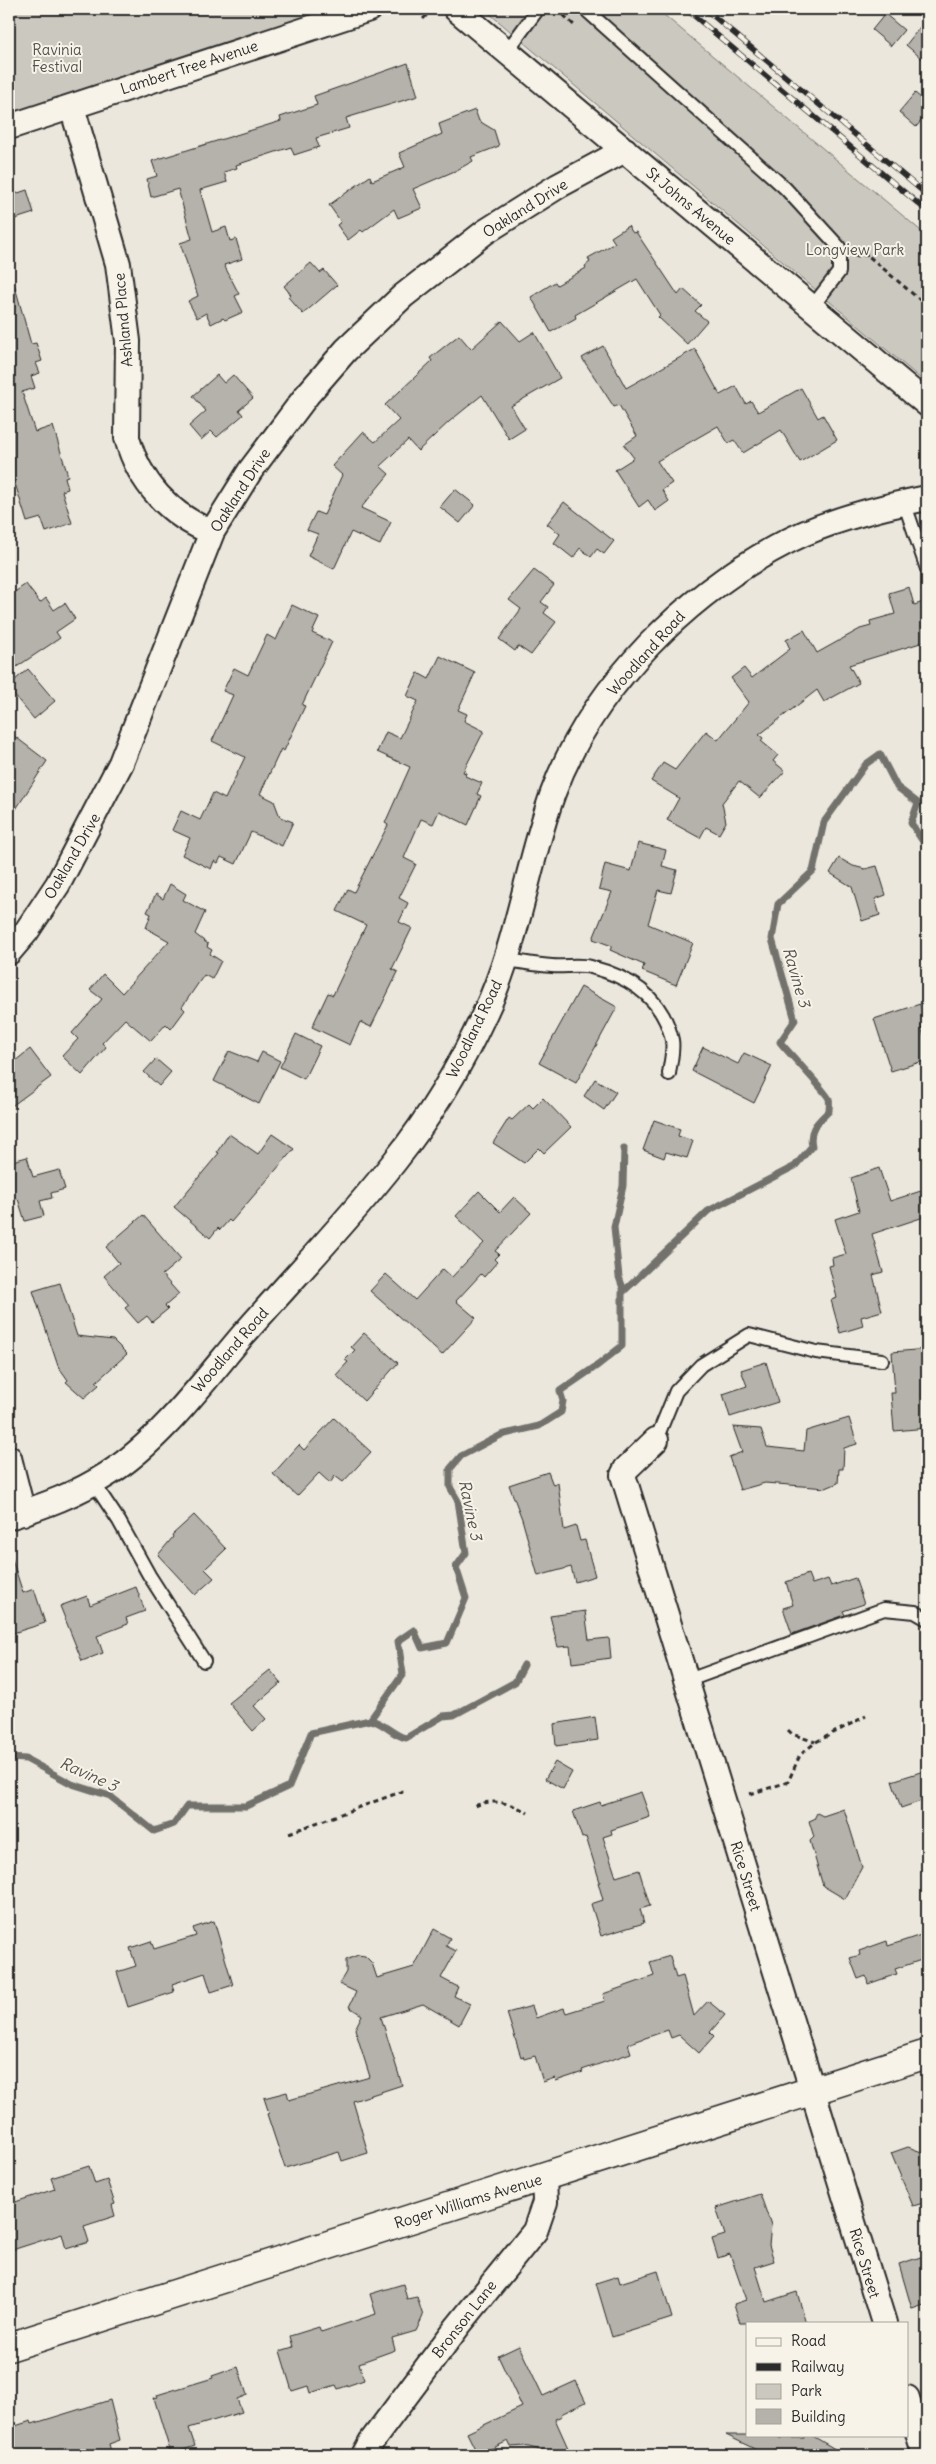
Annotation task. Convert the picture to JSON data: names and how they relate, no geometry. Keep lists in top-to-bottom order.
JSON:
{
  "streets": {
    "street": [
      "Lambert Tree Avenue",
      "St Johns Avenue",
      "Oakland Drive",
      "Ashland Place",
      "Woodland Road",
      "Rice Street",
      "Roger Williams Avenue",
      "Bronson Lane"
    ]
  },
  "crossings": [
    ["Lambert Tree Avenue", "Ashland Place"],
    ["St Johns Avenue", "Oakland Drive"],
    ["Oakland Drive", "Ashland Place"],
    ["Rice Street", "Roger Williams Avenue"],
    ["Roger Williams Avenue", "Bronson Lane"]
  ],
  "water": ["Ravine 3"],
  "parks": ["Ravinia Festival", "Longview Park"],
  "legend": [
    "Road",
    "Railway",
    "Park",
    "Building"
  ]
}
